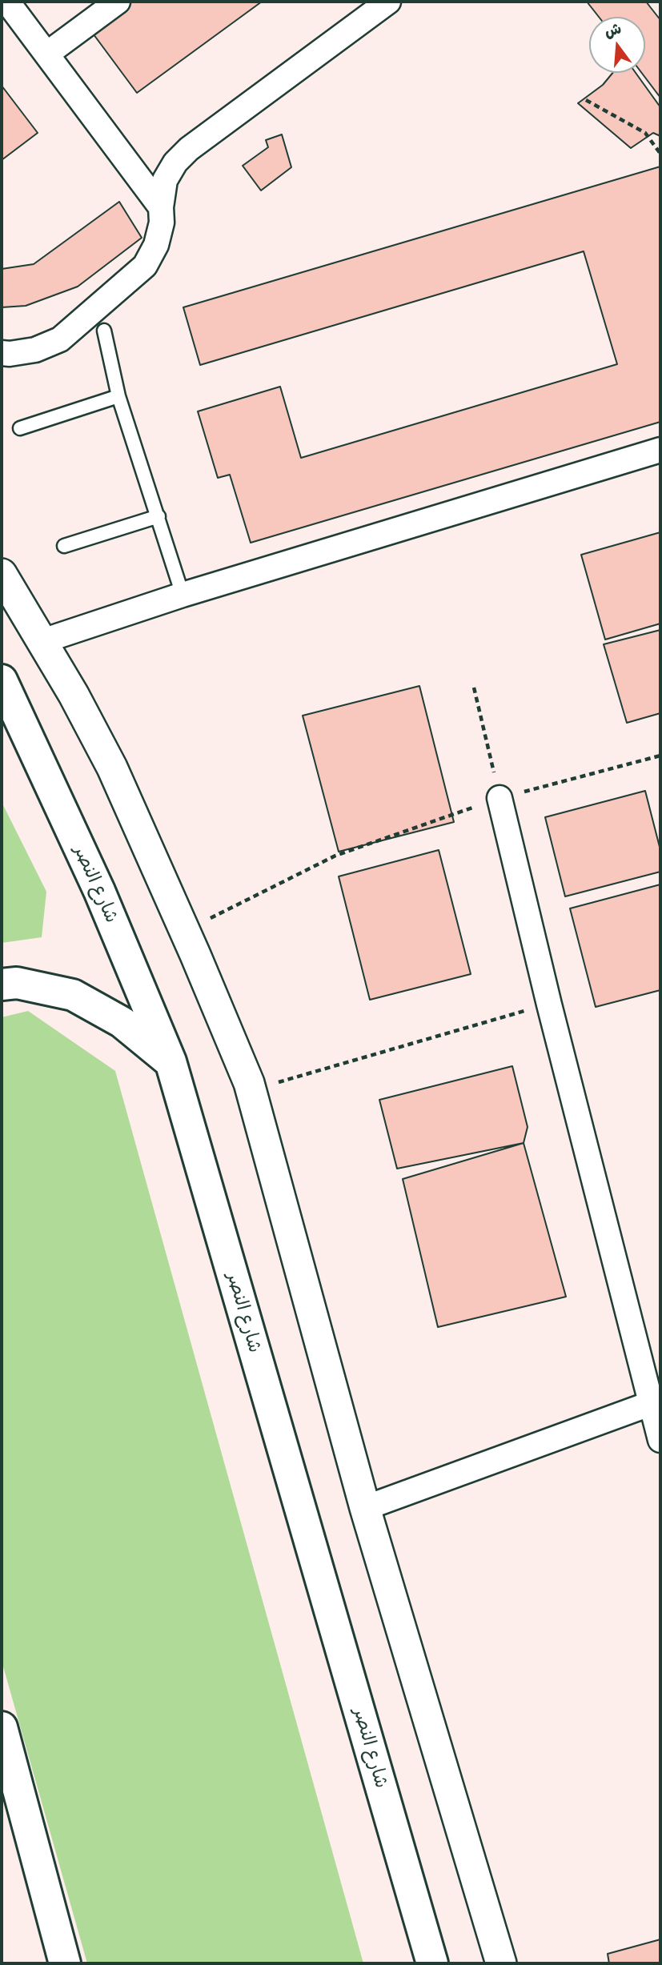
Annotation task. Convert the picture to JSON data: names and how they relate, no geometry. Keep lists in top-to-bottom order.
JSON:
{
  "streets": {
    "main road": ["شارع النصر"]
  },
  "north": "top"
}
